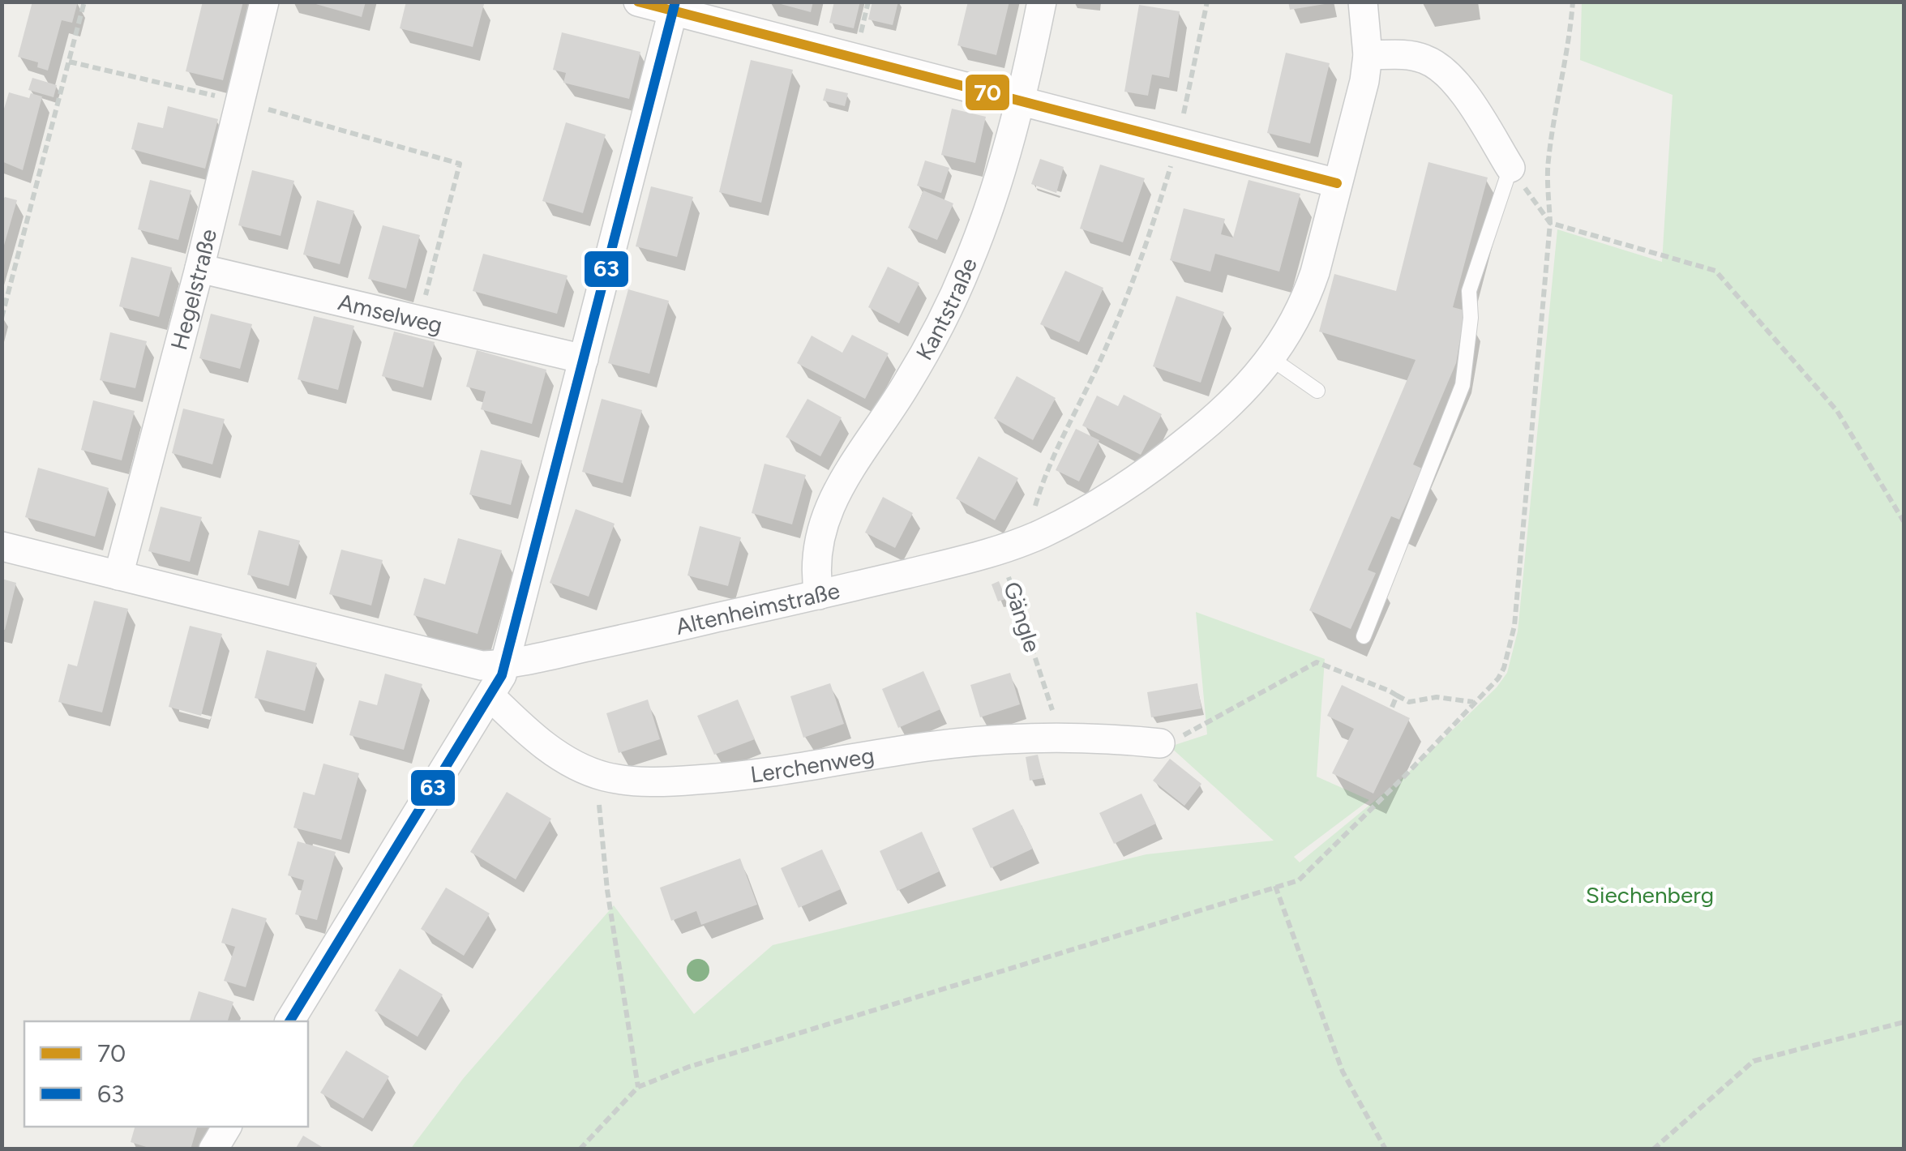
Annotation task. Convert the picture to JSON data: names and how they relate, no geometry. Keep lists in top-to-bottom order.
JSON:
{
  "streets": {
    "street": [
      "Hegelstraße",
      "Kantstraße",
      "Amselweg",
      "Altenheimstraße",
      "Lerchenweg"
    ],
    "path": ["Gängle"]
  },
  "crossings": [
    ["Hegelstraße", "Amselweg"],
    ["Hegelstraße", "Altenheimstraße"],
    ["Kantstraße", "Altenheimstraße"],
    ["Altenheimstraße", "Gängle"]
  ],
  "parks": ["Siechenberg"],
  "lines": ["transit line 70", "transit line 63"],
  "legend": ["70", "63"]
}
